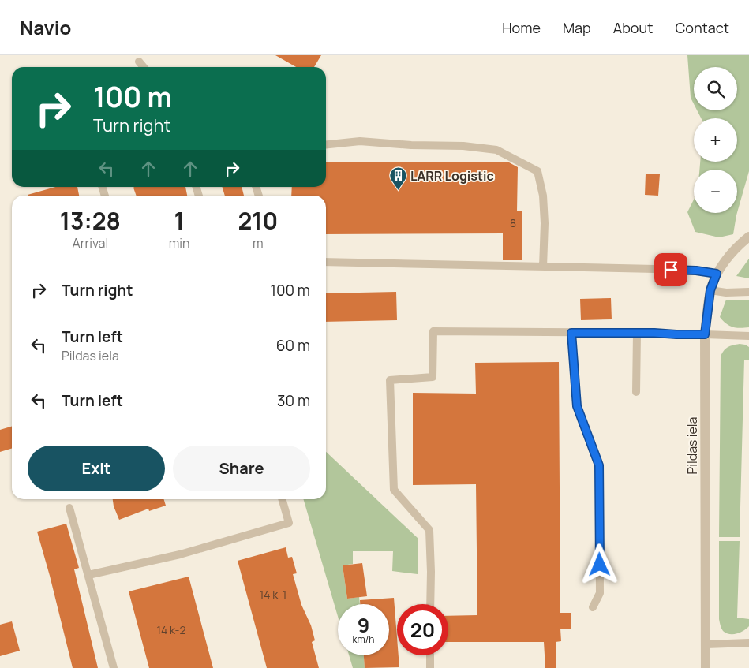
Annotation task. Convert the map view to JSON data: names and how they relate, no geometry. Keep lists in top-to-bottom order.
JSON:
{
  "streets": {
    "street": ["Pildas iela"]
  },
  "places": {
    "building": ["LARR Logistic"]
  },
  "house_numbers": ["8", "14 k-1", "14 k-2"],
  "page": {
    "header": "Navio",
    "nav": [
      "Home",
      "Map",
      "About",
      "Contact"
    ],
    "map_buttons": ["+", "−"],
    "turn": ["100 m", "Turn right"],
    "eta": [
      "13:28",
      "Arrival",
      "1",
      "min",
      "210",
      "m"
    ],
    "list": [
      {
        "name": "Turn right",
        "value": "100 m"
      },
      {
        "name": "Turn left",
        "note": "Pildas iela",
        "value": "60 m"
      },
      {
        "name": "Turn left",
        "value": "30 m"
      }
    ],
    "buttons": ["Exit", "Share"],
    "speed": "9 km/h",
    "limit": "20"
  }
}
